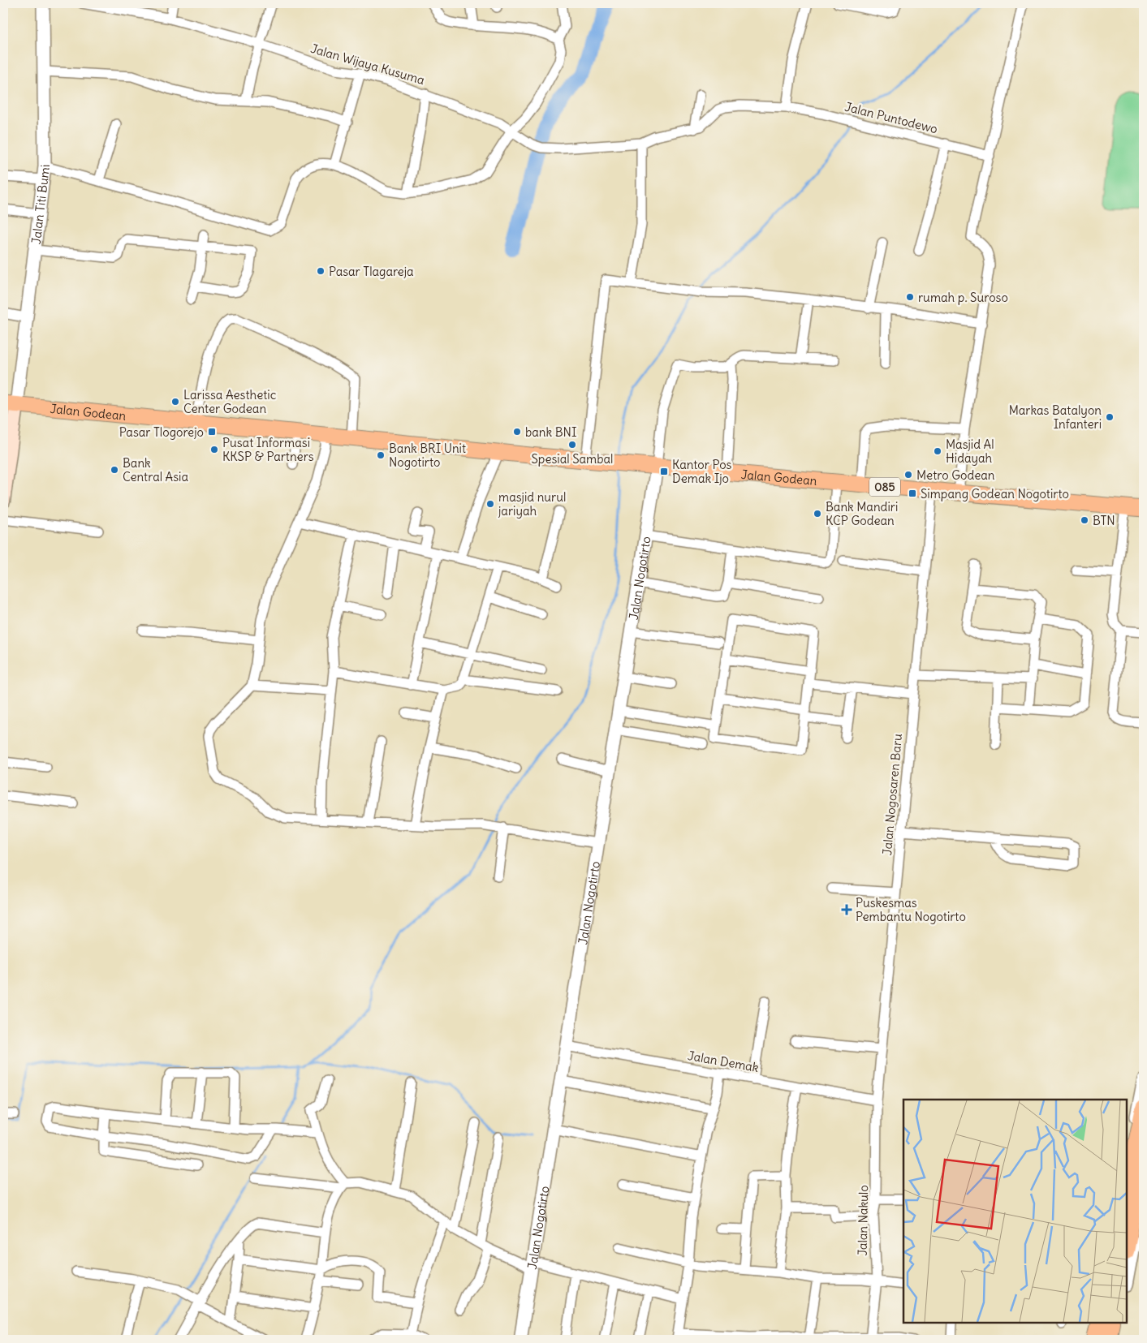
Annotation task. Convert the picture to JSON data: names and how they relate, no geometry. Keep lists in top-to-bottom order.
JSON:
{
  "streets": {
    "main road": ["Jalan Godean", "085"],
    "street": [
      "Jalan Wijaya Kusuma",
      "Jalan Puntodewo",
      "Jalan Titi Bumi",
      "Jalan Nogotirto",
      "Jalan Nogosaren Baru",
      "Jalan Demak",
      "Jalan Nakulo"
    ]
  },
  "crossings": [
    ["Jalan Wijaya Kusuma", "Jalan Puntodewo"],
    ["Jalan Titi Bumi", "Jalan Godean"],
    ["Jalan Godean", "Jalan Nogotirto"],
    ["Jalan Godean", "Jalan Nogosaren Baru"],
    ["Jalan Nogotirto", "Jalan Demak"],
    ["Jalan Nogosaren Baru", "Jalan Demak"],
    ["Jalan Nogosaren Baru", "Jalan Nakulo"],
    ["Jalan Demak", "Jalan Nakulo"]
  ],
  "places": {
    "other": [
      "Pasar Tlagareja",
      "rumah p. Suroso",
      "Larissa Aesthetic Center Godean",
      "Markas Batalyon Infanteri",
      "bank BNI",
      "Spesial Sambal",
      "Pusat Informasi KKSP & Partners",
      "Masjid Al Hidayah",
      "Bank BRI Unit Nogotirto",
      "Bank Central Asia",
      "Metro Godean",
      "masjid nurul jariyah",
      "Bank Mandiri KCP Godean",
      "BTN"
    ],
    "transit": ["Pasar Tlogorejo", "Kantor Pos Demak Ijo", "Simpang Godean Nogotirto"],
    "health": ["Puskesmas Pembantu Nogotirto"]
  }
}
